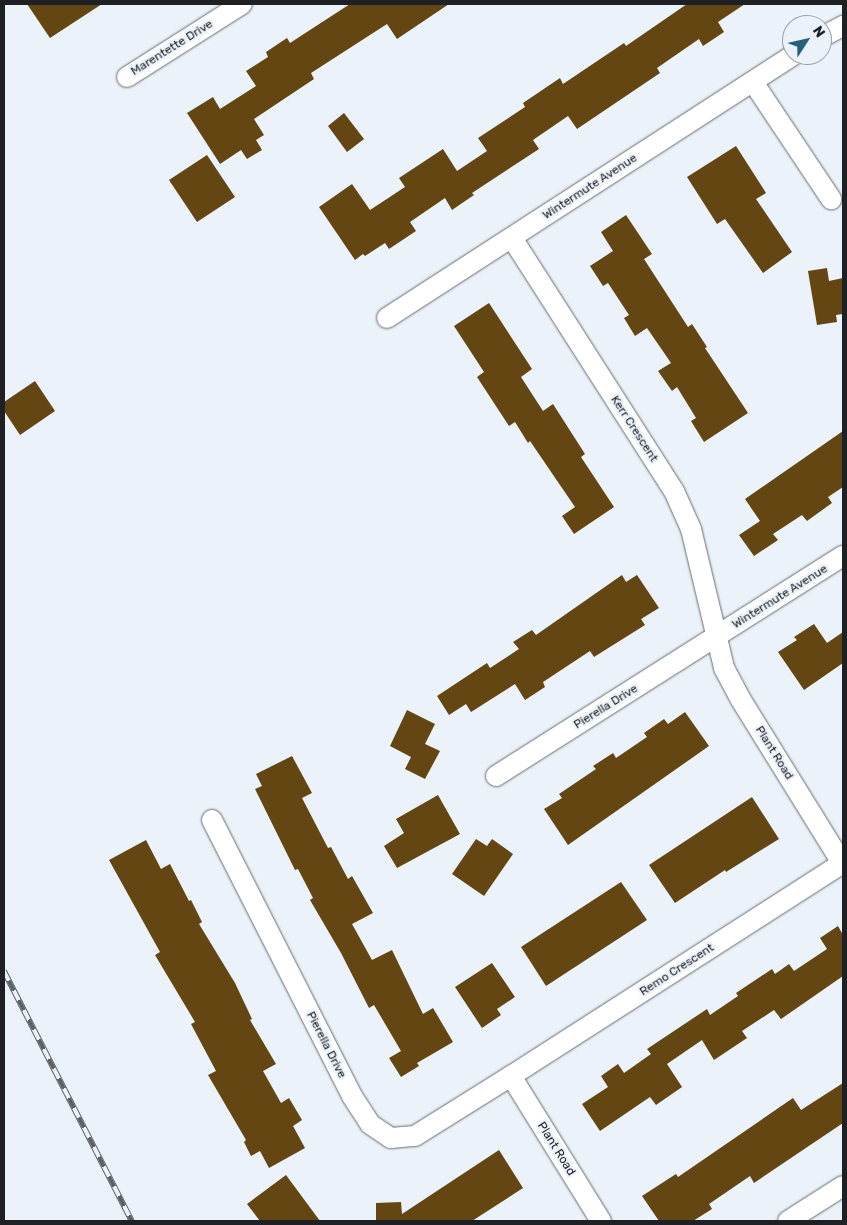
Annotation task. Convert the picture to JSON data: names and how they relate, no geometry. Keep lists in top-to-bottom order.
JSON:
{
  "streets": {
    "street": [
      "Marentette Drive",
      "Wintermute Avenue",
      "Kerr Crescent",
      "Pierella Drive",
      "Plant Road",
      "Remo Crescent"
    ]
  },
  "crossings": [
    ["Wintermute Avenue", "Kerr Crescent"],
    ["Wintermute Avenue", "Pierella Drive"],
    ["Wintermute Avenue", "Plant Road"],
    ["Kerr Crescent", "Pierella Drive"],
    ["Kerr Crescent", "Plant Road"],
    ["Pierella Drive", "Plant Road"],
    ["Pierella Drive", "Remo Crescent"],
    ["Plant Road", "Remo Crescent"]
  ],
  "north": "top right"
}
